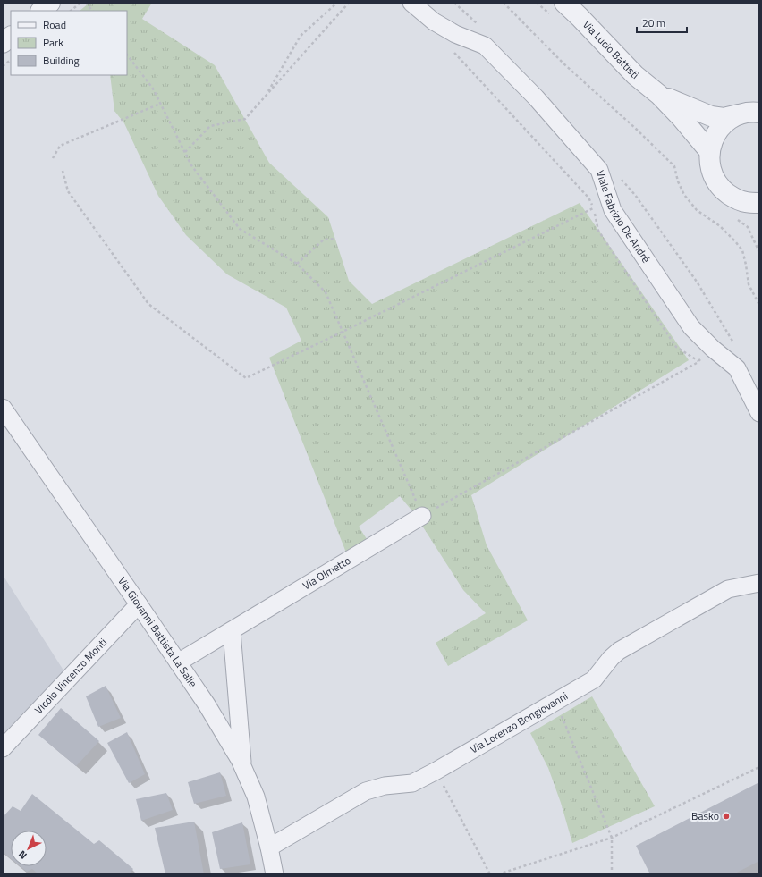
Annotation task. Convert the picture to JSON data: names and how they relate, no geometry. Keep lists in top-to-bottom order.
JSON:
{
  "streets": {
    "street": [
      "Via Lucio Battisti",
      "Viale Fabrizio De André",
      "Via Olmetto",
      "Via Giovanni Battista La Salle",
      "Vicolo Vincenzo Monti",
      "Via Lorenzo Bongiovanni"
    ]
  },
  "crossings": [
    ["Via Olmetto", "Via Giovanni Battista La Salle"],
    ["Via Giovanni Battista La Salle", "Vicolo Vincenzo Monti"],
    ["Via Giovanni Battista La Salle", "Via Lorenzo Bongiovanni"]
  ],
  "places": ["Basko"],
  "legend": ["Road", "Park", "Building"],
  "scale_bar": "20 m",
  "north": "bottom left"
}
